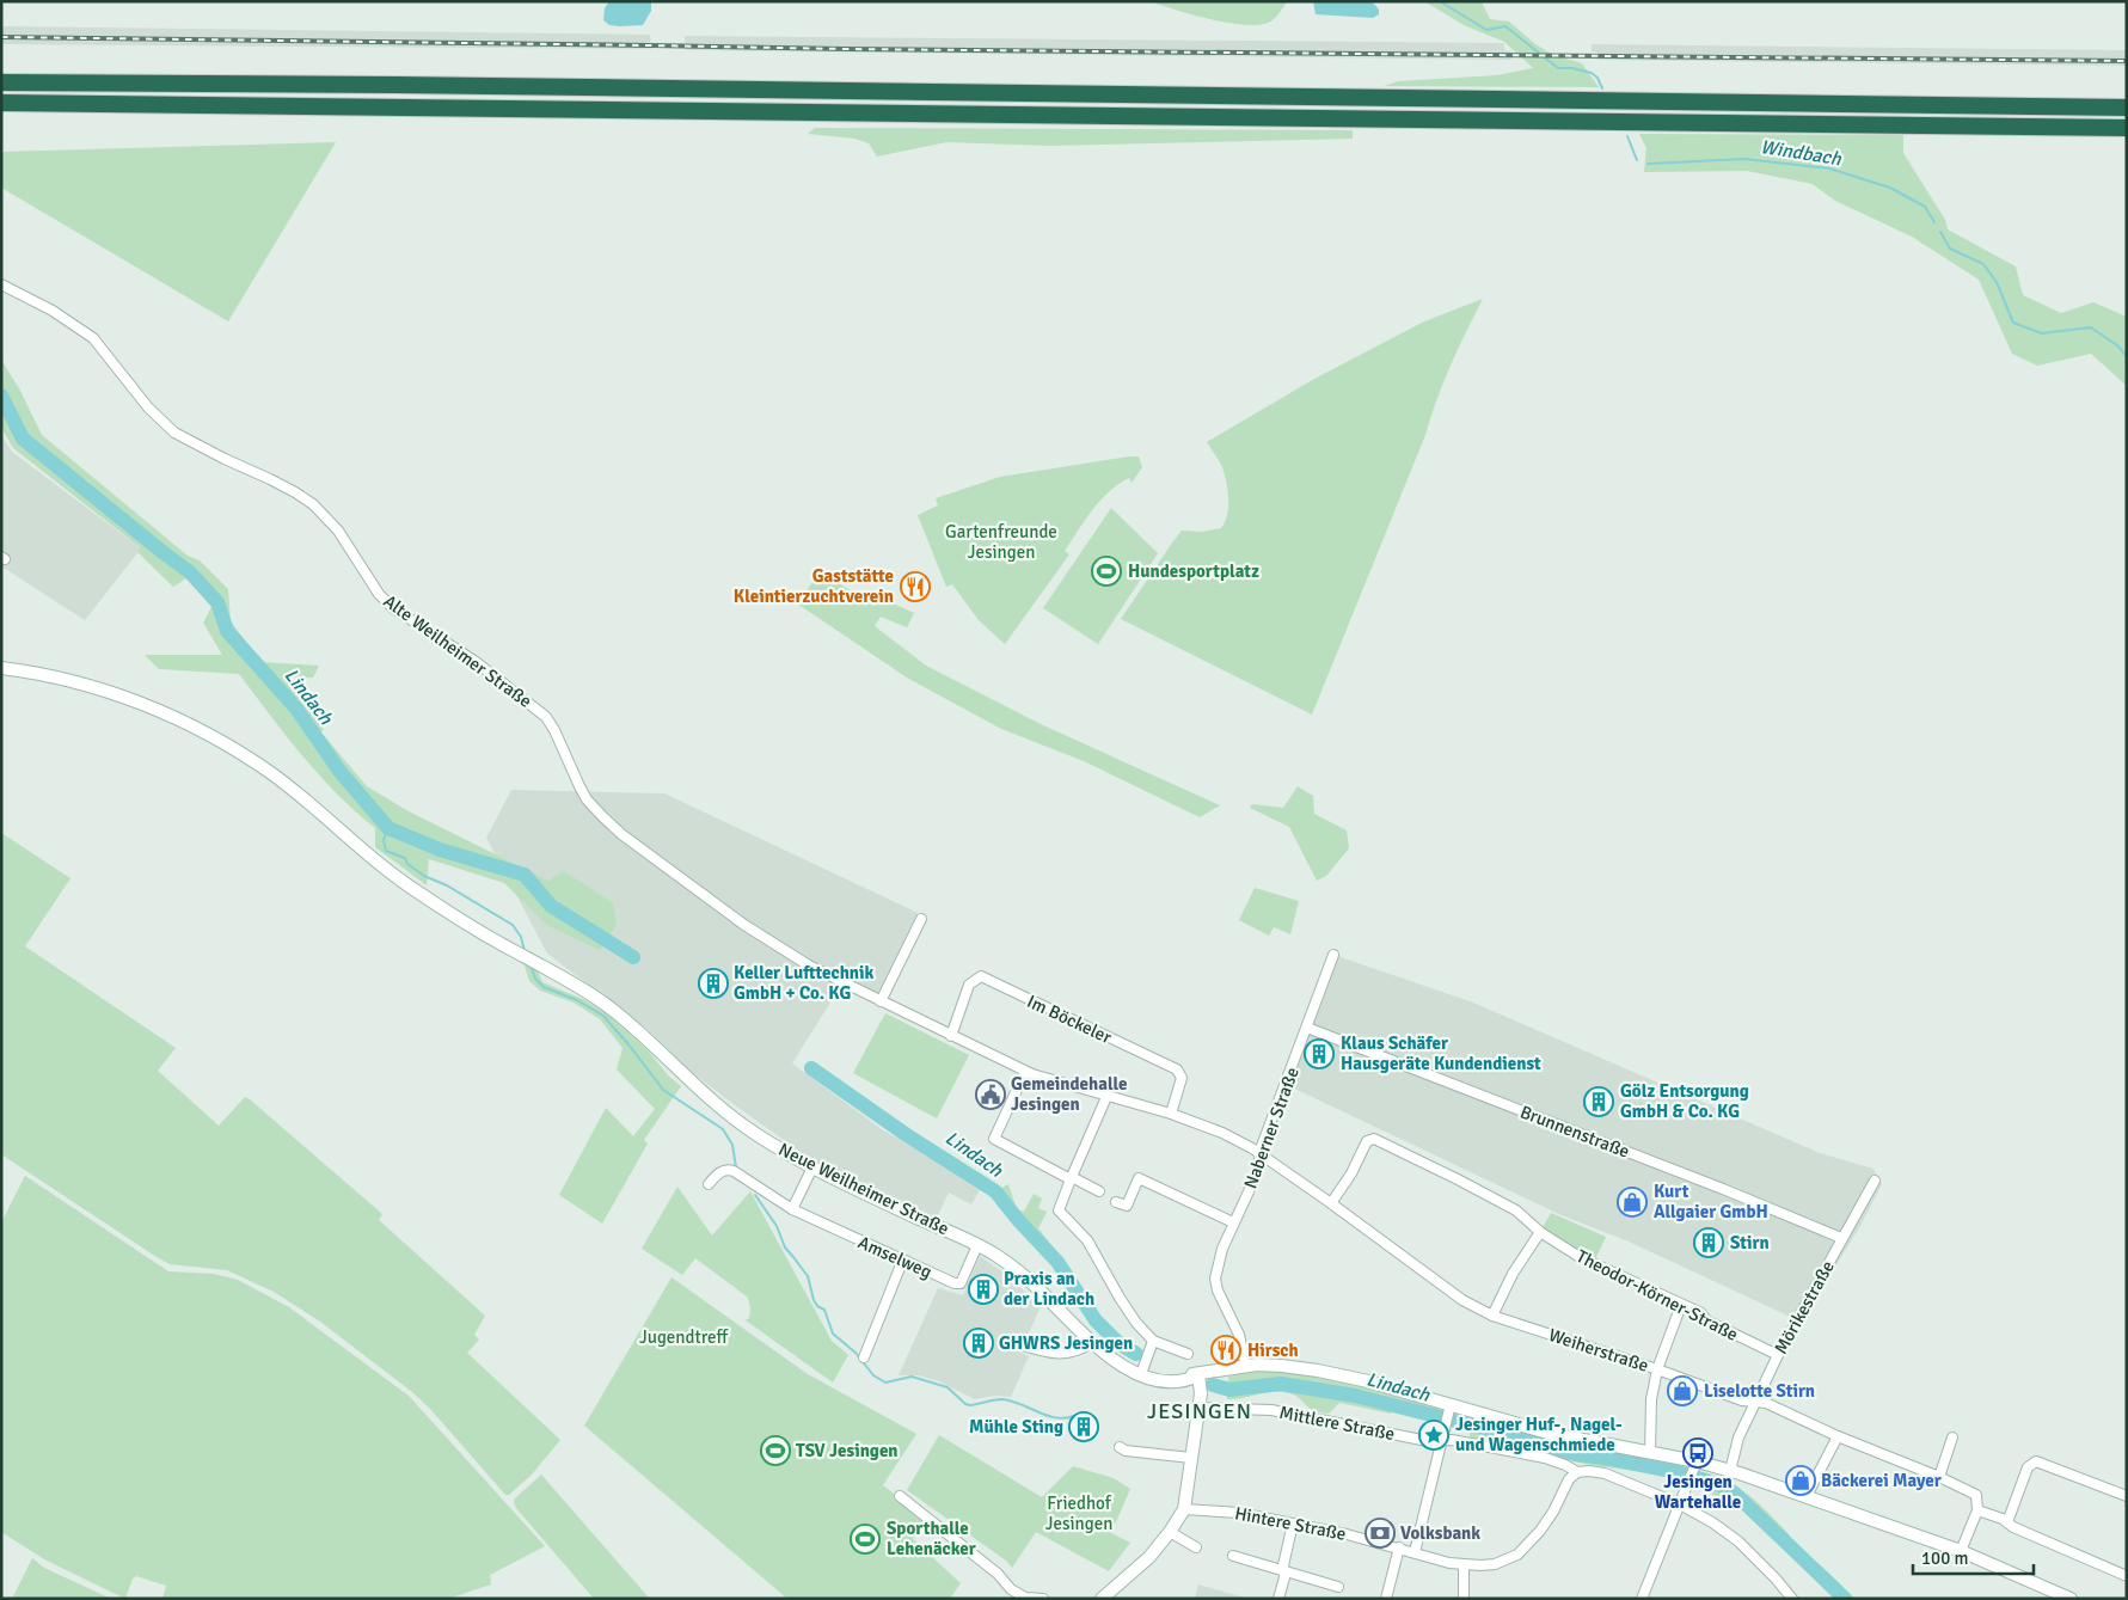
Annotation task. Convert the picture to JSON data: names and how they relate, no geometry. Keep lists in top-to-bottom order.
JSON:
{
  "streets": {
    "main road": ["Neue Weilheimer Straße"],
    "street": [
      "Alte Weilheimer Straße",
      "Im Böckeler",
      "Naberner Straße",
      "Brunnenstraße",
      "Amselweg",
      "Theodor-Körner-Straße",
      "Mörikestraße",
      "Weiherstraße",
      "Mittlere Straße",
      "Hintere Straße"
    ]
  },
  "crossings": [
    ["Alte Weilheimer Straße", "Im Böckeler"],
    ["Alte Weilheimer Straße", "Naberner Straße"],
    ["Alte Weilheimer Straße", "Weiherstraße"],
    ["Naberner Straße", "Brunnenstraße"],
    ["Naberner Straße", "Neue Weilheimer Straße"],
    ["Naberner Straße", "Weiherstraße"],
    ["Brunnenstraße", "Mörikestraße"],
    ["Neue Weilheimer Straße", "Amselweg"],
    ["Neue Weilheimer Straße", "Mörikestraße"],
    ["Theodor-Körner-Straße", "Mörikestraße"],
    ["Theodor-Körner-Straße", "Weiherstraße"],
    ["Mörikestraße", "Weiherstraße"],
    ["Mittlere Straße", "Hintere Straße"]
  ],
  "districts": ["JESINGEN"],
  "water": ["Windbach", "Lindach"],
  "parks": ["Gartenfreunde Jesingen", "Jugendtreff", "Friedhof Jesingen"],
  "places": {
    "sports": ["Hundesportplatz", "TSV Jesingen", "Sporthalle Lehenäcker"],
    "restaurant": ["Gaststätte Kleintierzuchtverein", "Hirsch"],
    "building": [
      "Keller Lufttechnik GmbH + Co. KG",
      "Klaus Schäfer Hausgeräte Kundendienst",
      "Gölz Entsorgung GmbH & Co. KG",
      "Stirn",
      "Praxis an der Lindach",
      "GHWRS Jesingen",
      "Mühle Sting"
    ],
    "public building": ["Gemeindehalle Jesingen"],
    "shop": ["Kurt Allgaier GmbH", "Liselotte Stirn", "Bäckerei Mayer"],
    "place": ["Jesinger Huf-, Nagel- und Wagenschmiede"],
    "bus stop": ["Jesingen Wartehalle"],
    "bank": ["Volksbank"]
  },
  "scale_bar": "100 m"
}
